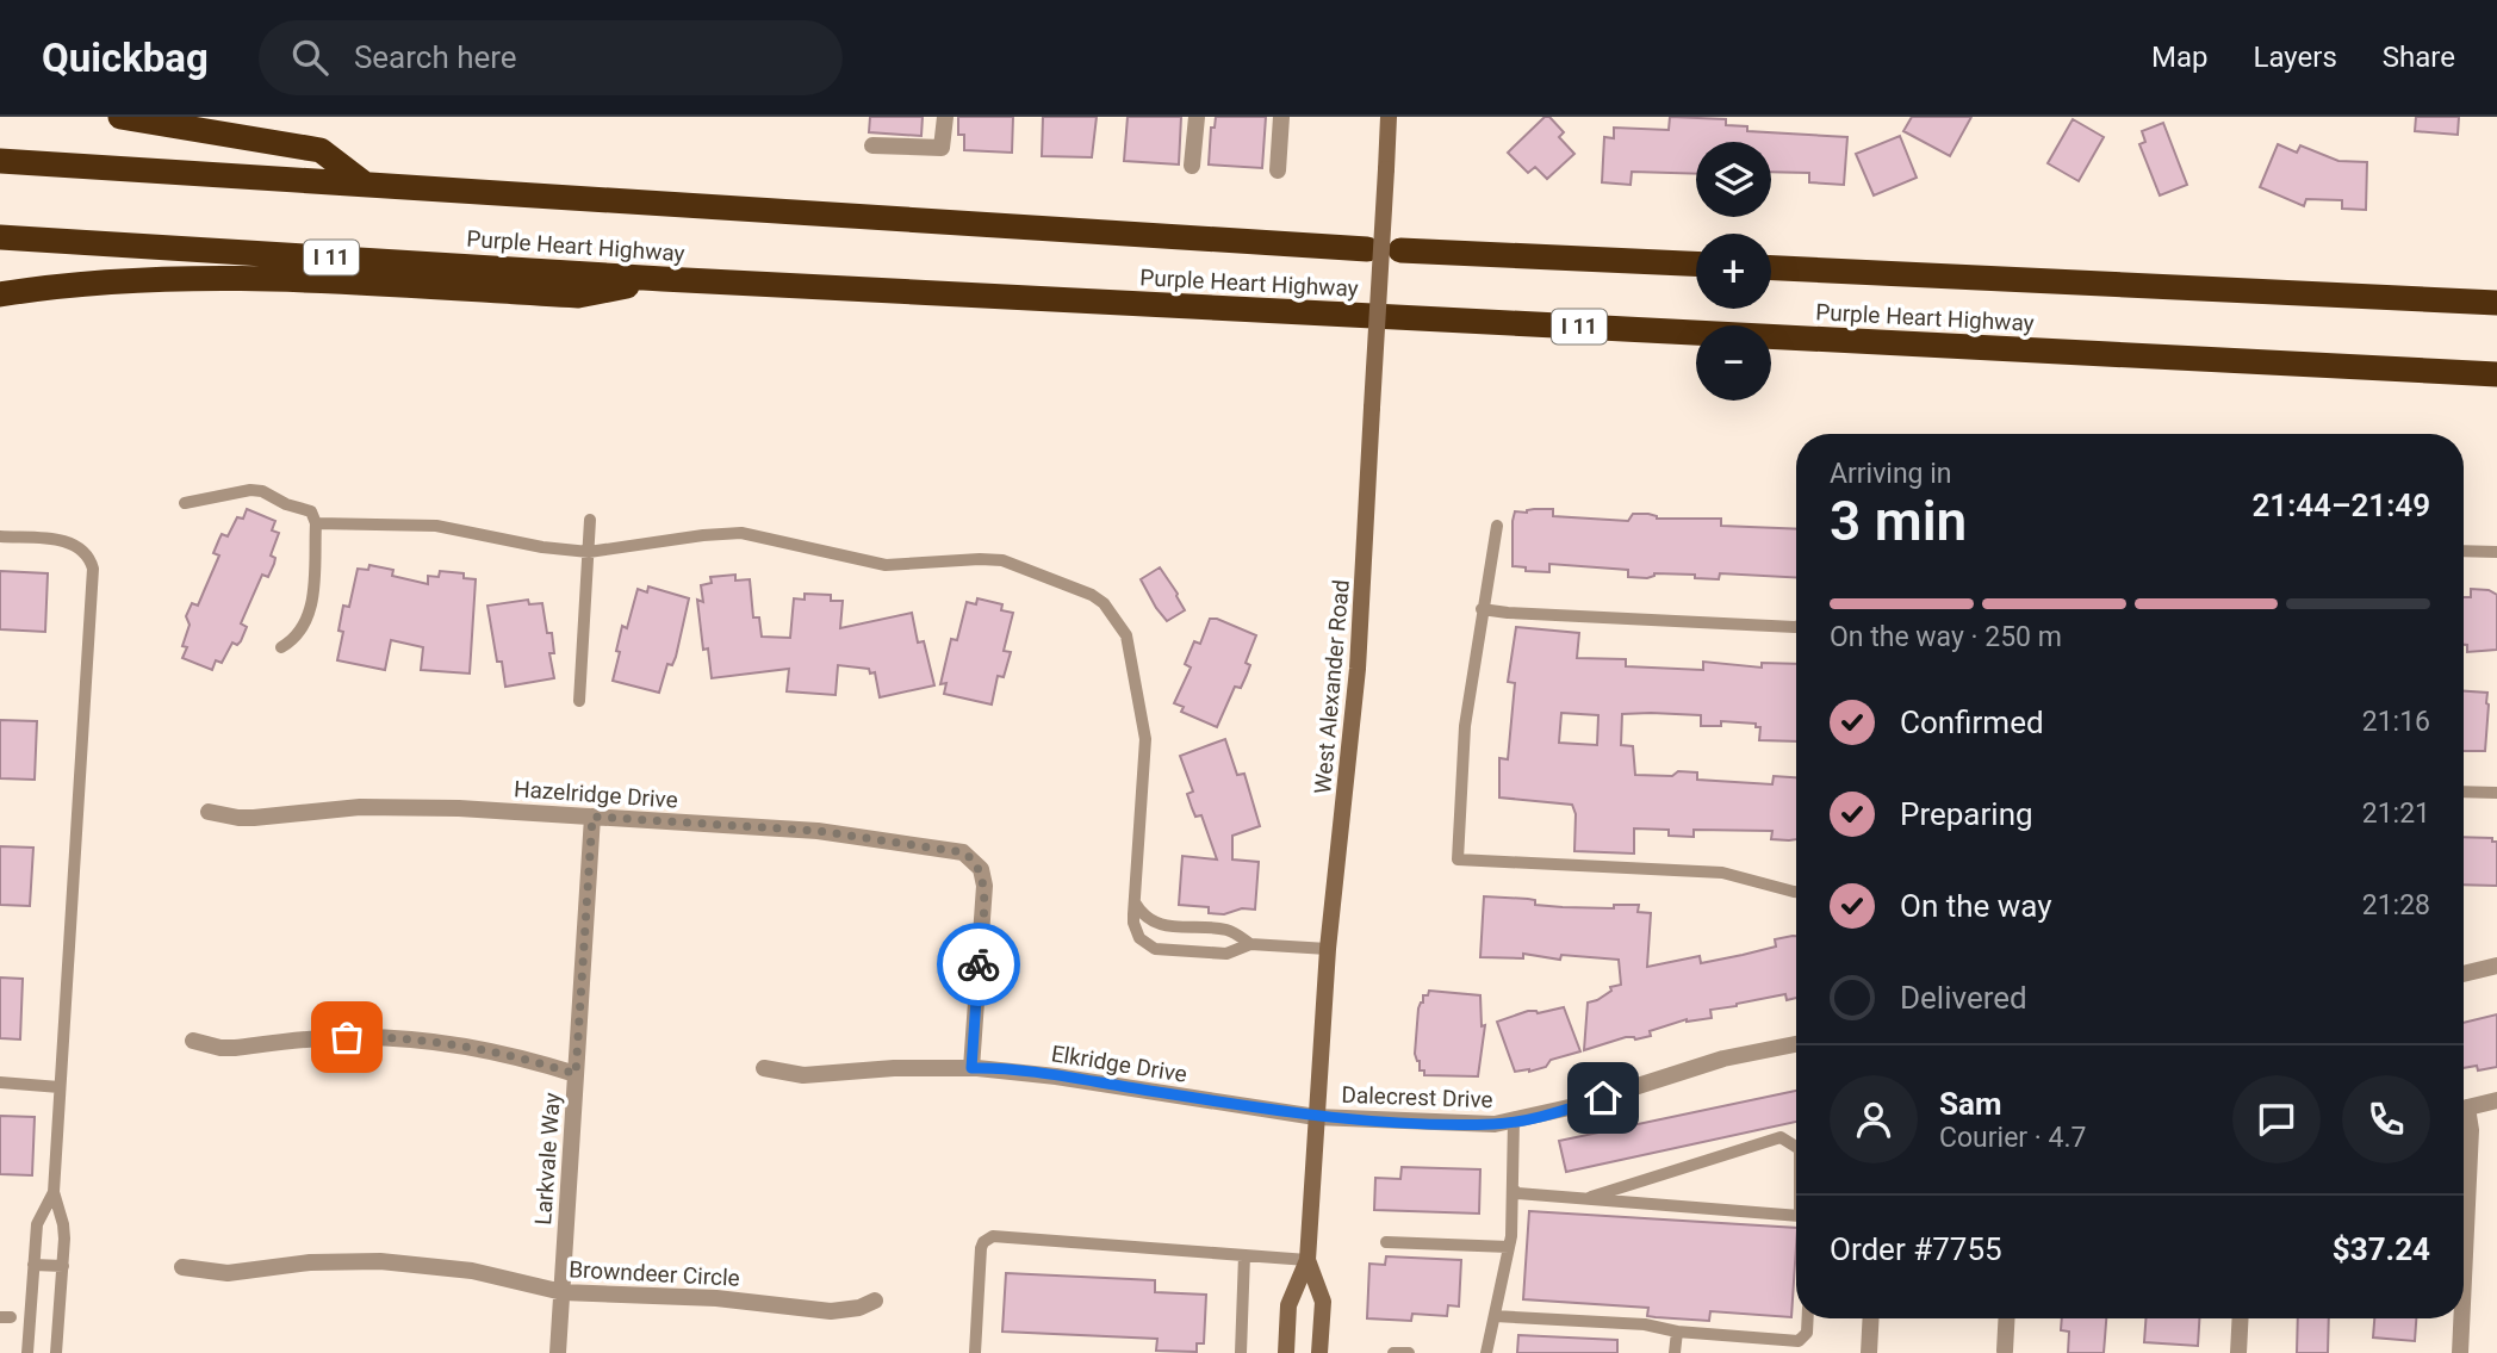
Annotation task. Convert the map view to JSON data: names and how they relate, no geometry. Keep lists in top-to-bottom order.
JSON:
{
  "streets": {
    "highway": ["Purple Heart Highway", "I 11"],
    "main road": ["West Alexander Road"],
    "street": [
      "Hazelridge Drive",
      "Elkridge Drive",
      "Dalecrest Drive",
      "Larkvale Way",
      "Browndeer Circle"
    ]
  },
  "crossings": [
    ["West Alexander Road", "Elkridge Drive"],
    ["West Alexander Road", "Dalecrest Drive"],
    ["Hazelridge Drive", "Elkridge Drive"],
    ["Hazelridge Drive", "Larkvale Way"],
    ["Elkridge Drive", "Dalecrest Drive"],
    ["Larkvale Way", "Browndeer Circle"]
  ],
  "page": {
    "header": "Quickbag",
    "search": "Search here",
    "nav": ["Map", "Layers", "Share"],
    "map_buttons": ["+", "−"],
    "heading": ["3 min", "Arriving in", "21:44–21:49"],
    "panel": [
      "Sam",
      "Courier · 4.7",
      "Order #7755",
      "$37.24"
    ],
    "bar": "On the way · 250 m",
    "list": [
      ["Confirmed", "21:16"],
      ["Preparing", "21:21"],
      ["On the way", "21:28"],
      "Delivered"
    ]
  }
}
